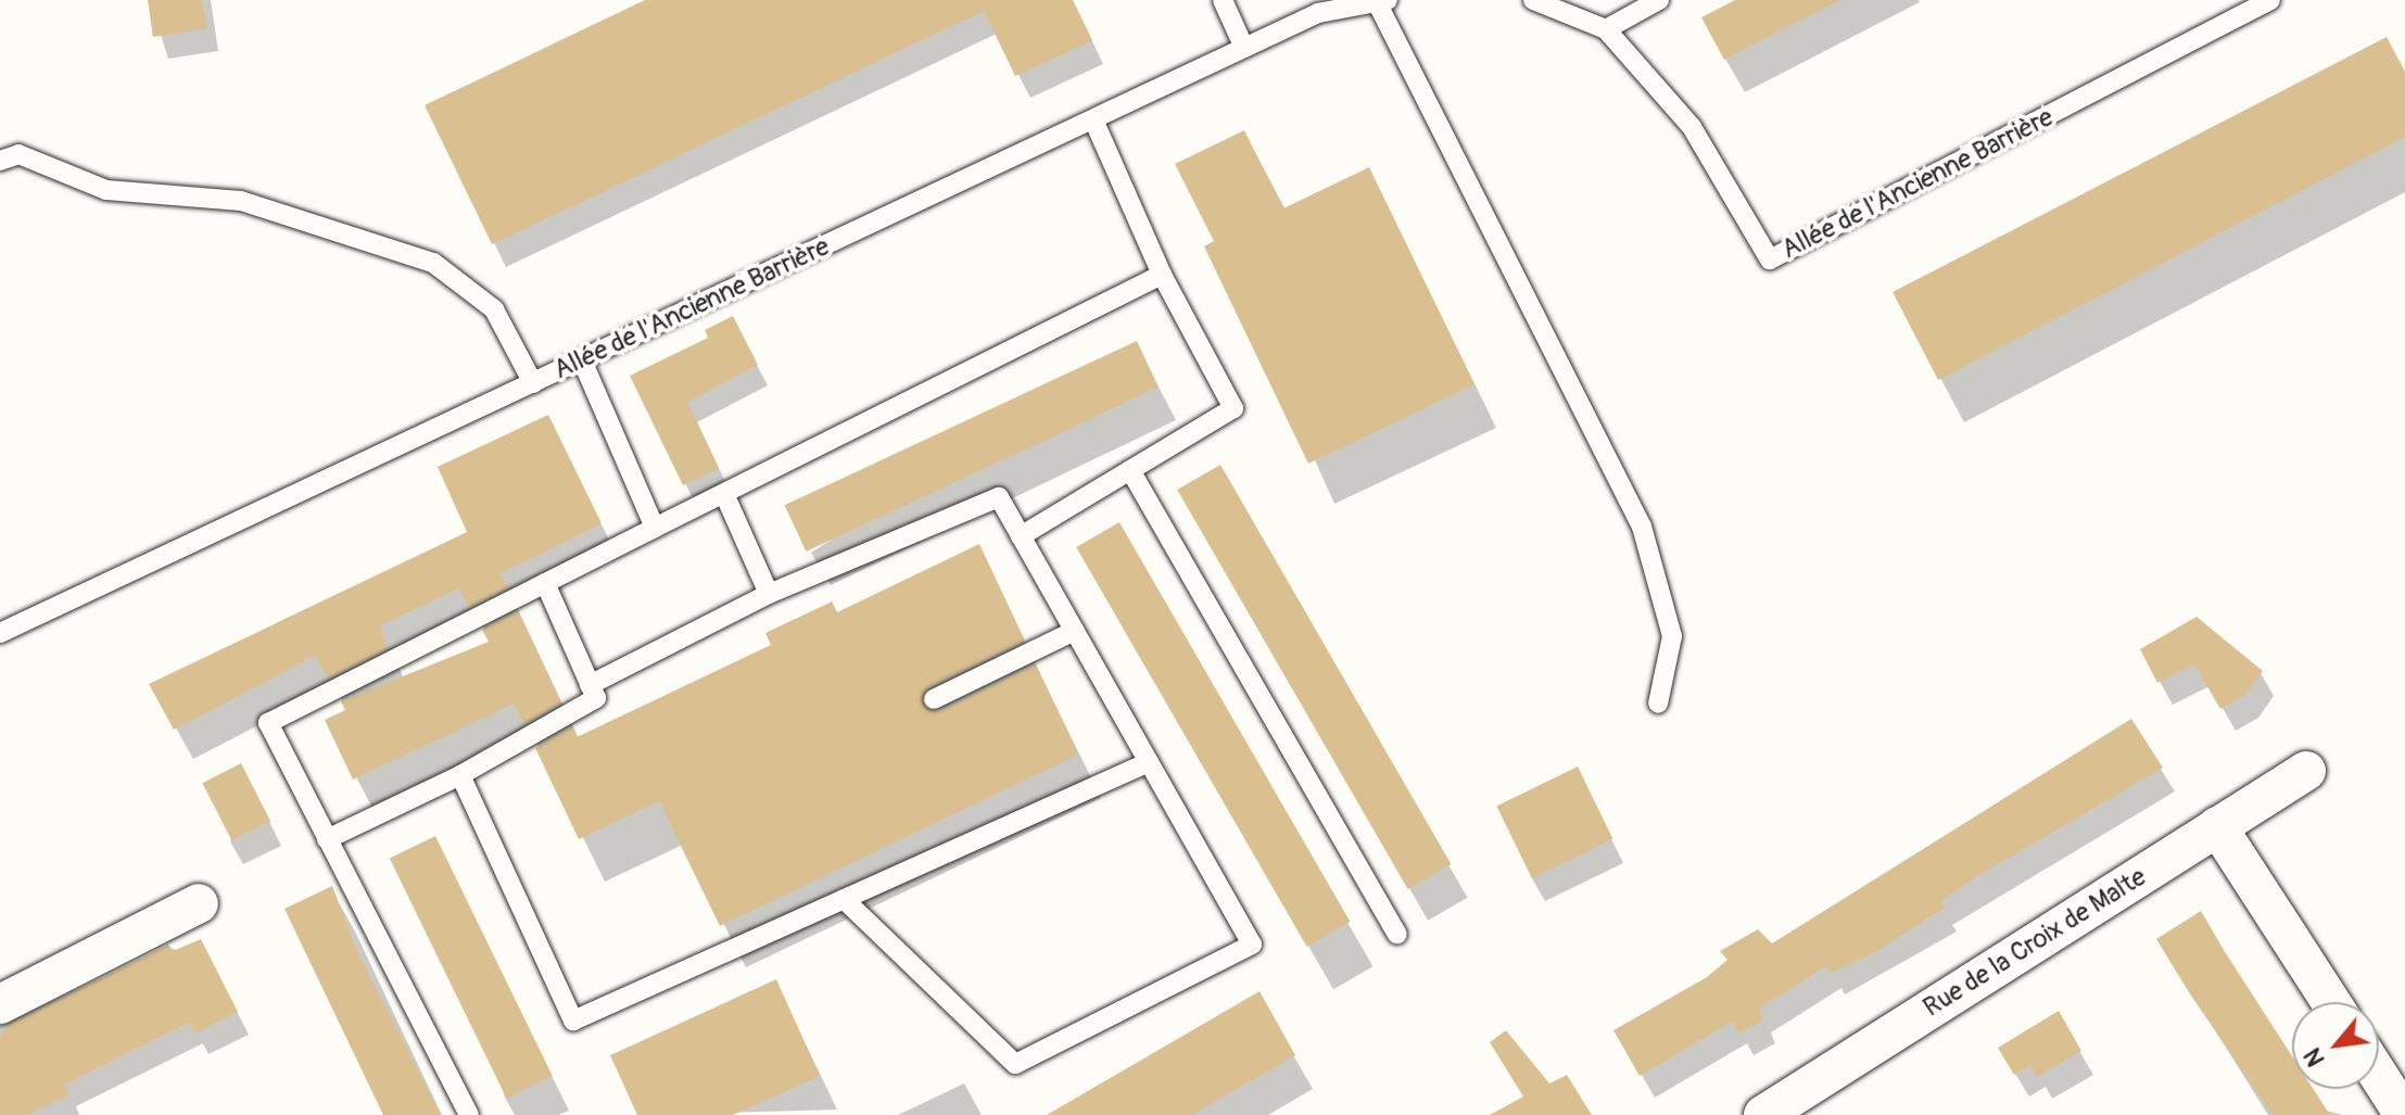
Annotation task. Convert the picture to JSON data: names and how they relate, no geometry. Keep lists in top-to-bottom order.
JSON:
{
  "streets": {
    "street": ["Rue de la Croix de Malte"],
    "lane": ["Allée de l'Ancienne Barrière"]
  },
  "north": "bottom left"
}
